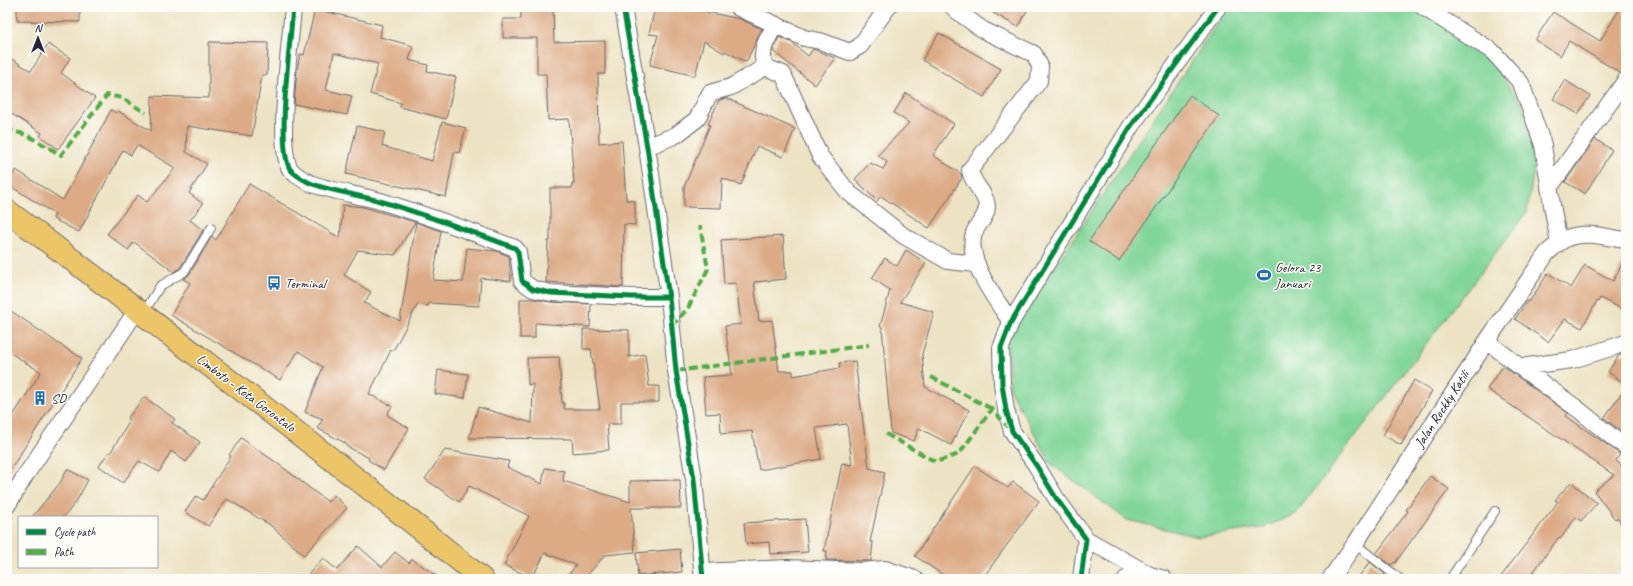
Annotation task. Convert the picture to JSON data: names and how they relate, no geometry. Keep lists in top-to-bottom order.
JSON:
{
  "streets": {
    "highway": ["Limboto - Kota Gorontalo"],
    "street": ["Jalan Rockky Katili"]
  },
  "places": {
    "sports": ["Gelora 23 Januari"],
    "bus stop": ["Terminal"],
    "building": ["SD"]
  },
  "legend": ["Cycle path", "Path"],
  "north": "top"
}
